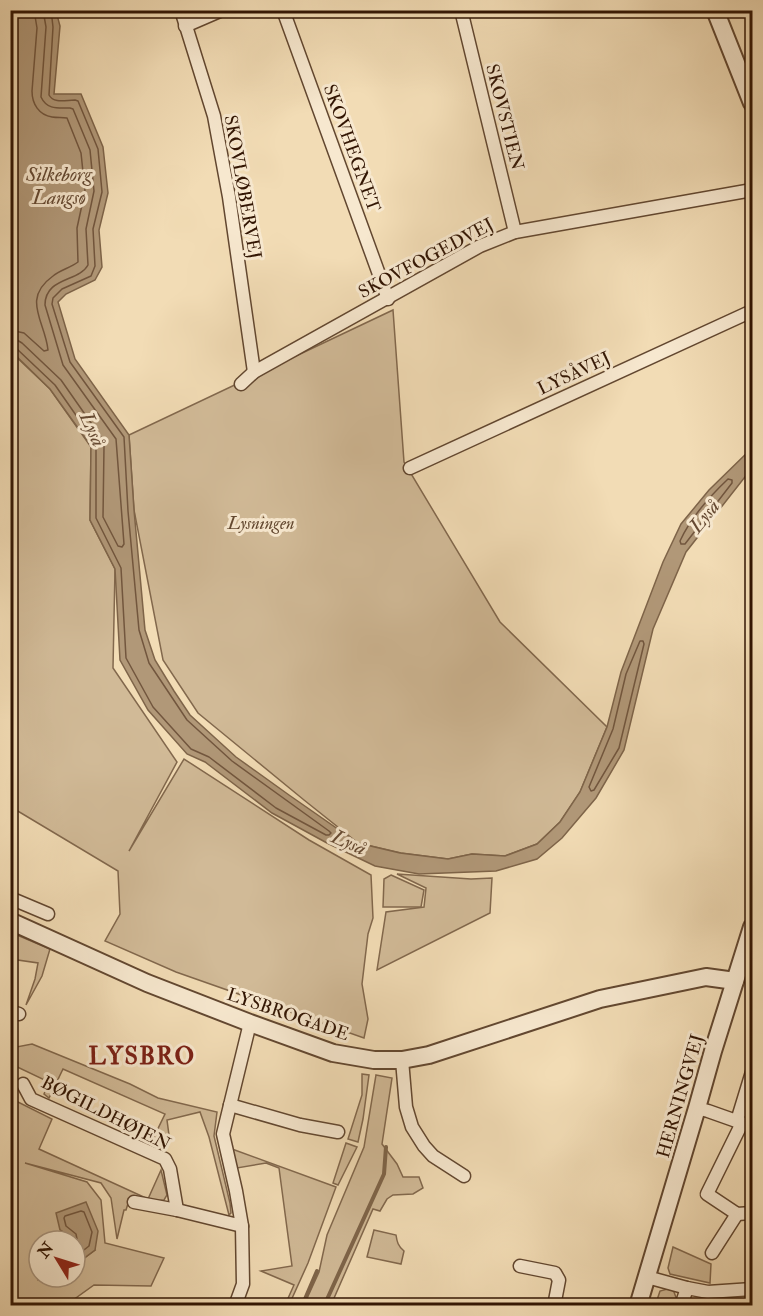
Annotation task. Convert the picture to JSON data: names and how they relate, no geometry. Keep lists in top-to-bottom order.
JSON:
{
  "streets": {
    "street": [
      "SKOVSTIEN",
      "SKOVHEGNET",
      "SKOVLØBERVEJ",
      "SKOVFOGEDVEJ",
      "LYSÅVEJ",
      "LYSBROGADE",
      "HERNINGVEJ",
      "BØGILDHØJEN"
    ]
  },
  "crossings": [
    ["SKOVSTIEN", "SKOVFOGEDVEJ"],
    ["SKOVHEGNET", "SKOVFOGEDVEJ"],
    ["SKOVLØBERVEJ", "SKOVFOGEDVEJ"],
    ["LYSBROGADE", "HERNINGVEJ"]
  ],
  "districts": ["LYSBRO"],
  "water": ["Silkeborg Langsø", "Lyså"],
  "parks": ["Lysningen"],
  "north": "top left"
}
